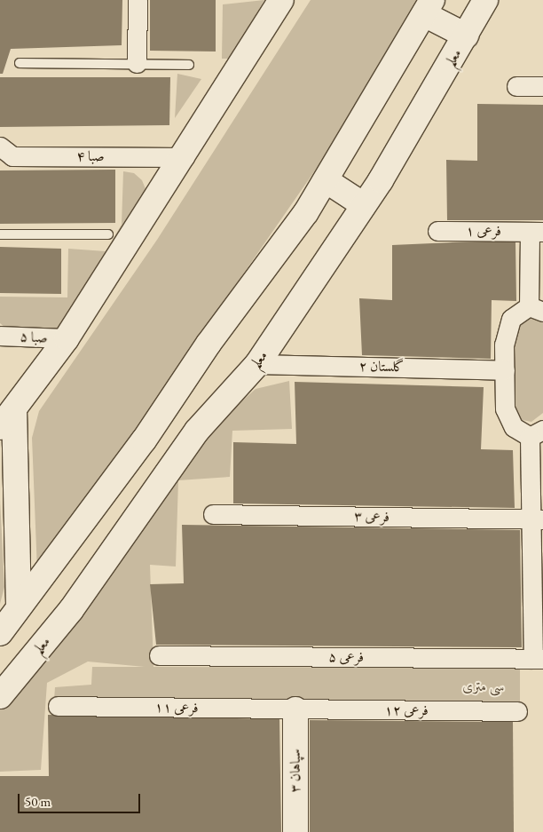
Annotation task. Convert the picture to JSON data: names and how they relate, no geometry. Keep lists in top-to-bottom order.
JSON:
{
  "streets": {
    "main road": ["معلم", "سپاهان ۳"],
    "street": [
      "صبا ۴",
      "فرعی ۱",
      "صبا ۵",
      "گلستان ۲",
      "فرعی ۳",
      "فرعی ۵",
      "فرعی ۱۱",
      "فرعی ۱۲"
    ]
  },
  "crossings": [
    ["معلم", "گلستان ۲"],
    ["فرعی ۱۱", "فرعی ۱۲"],
    ["فرعی ۱۱", "سپاهان ۳"],
    ["فرعی ۱۲", "سپاهان ۳"]
  ],
  "parks": ["سی متری"],
  "scale_bar": "50 m"
}
